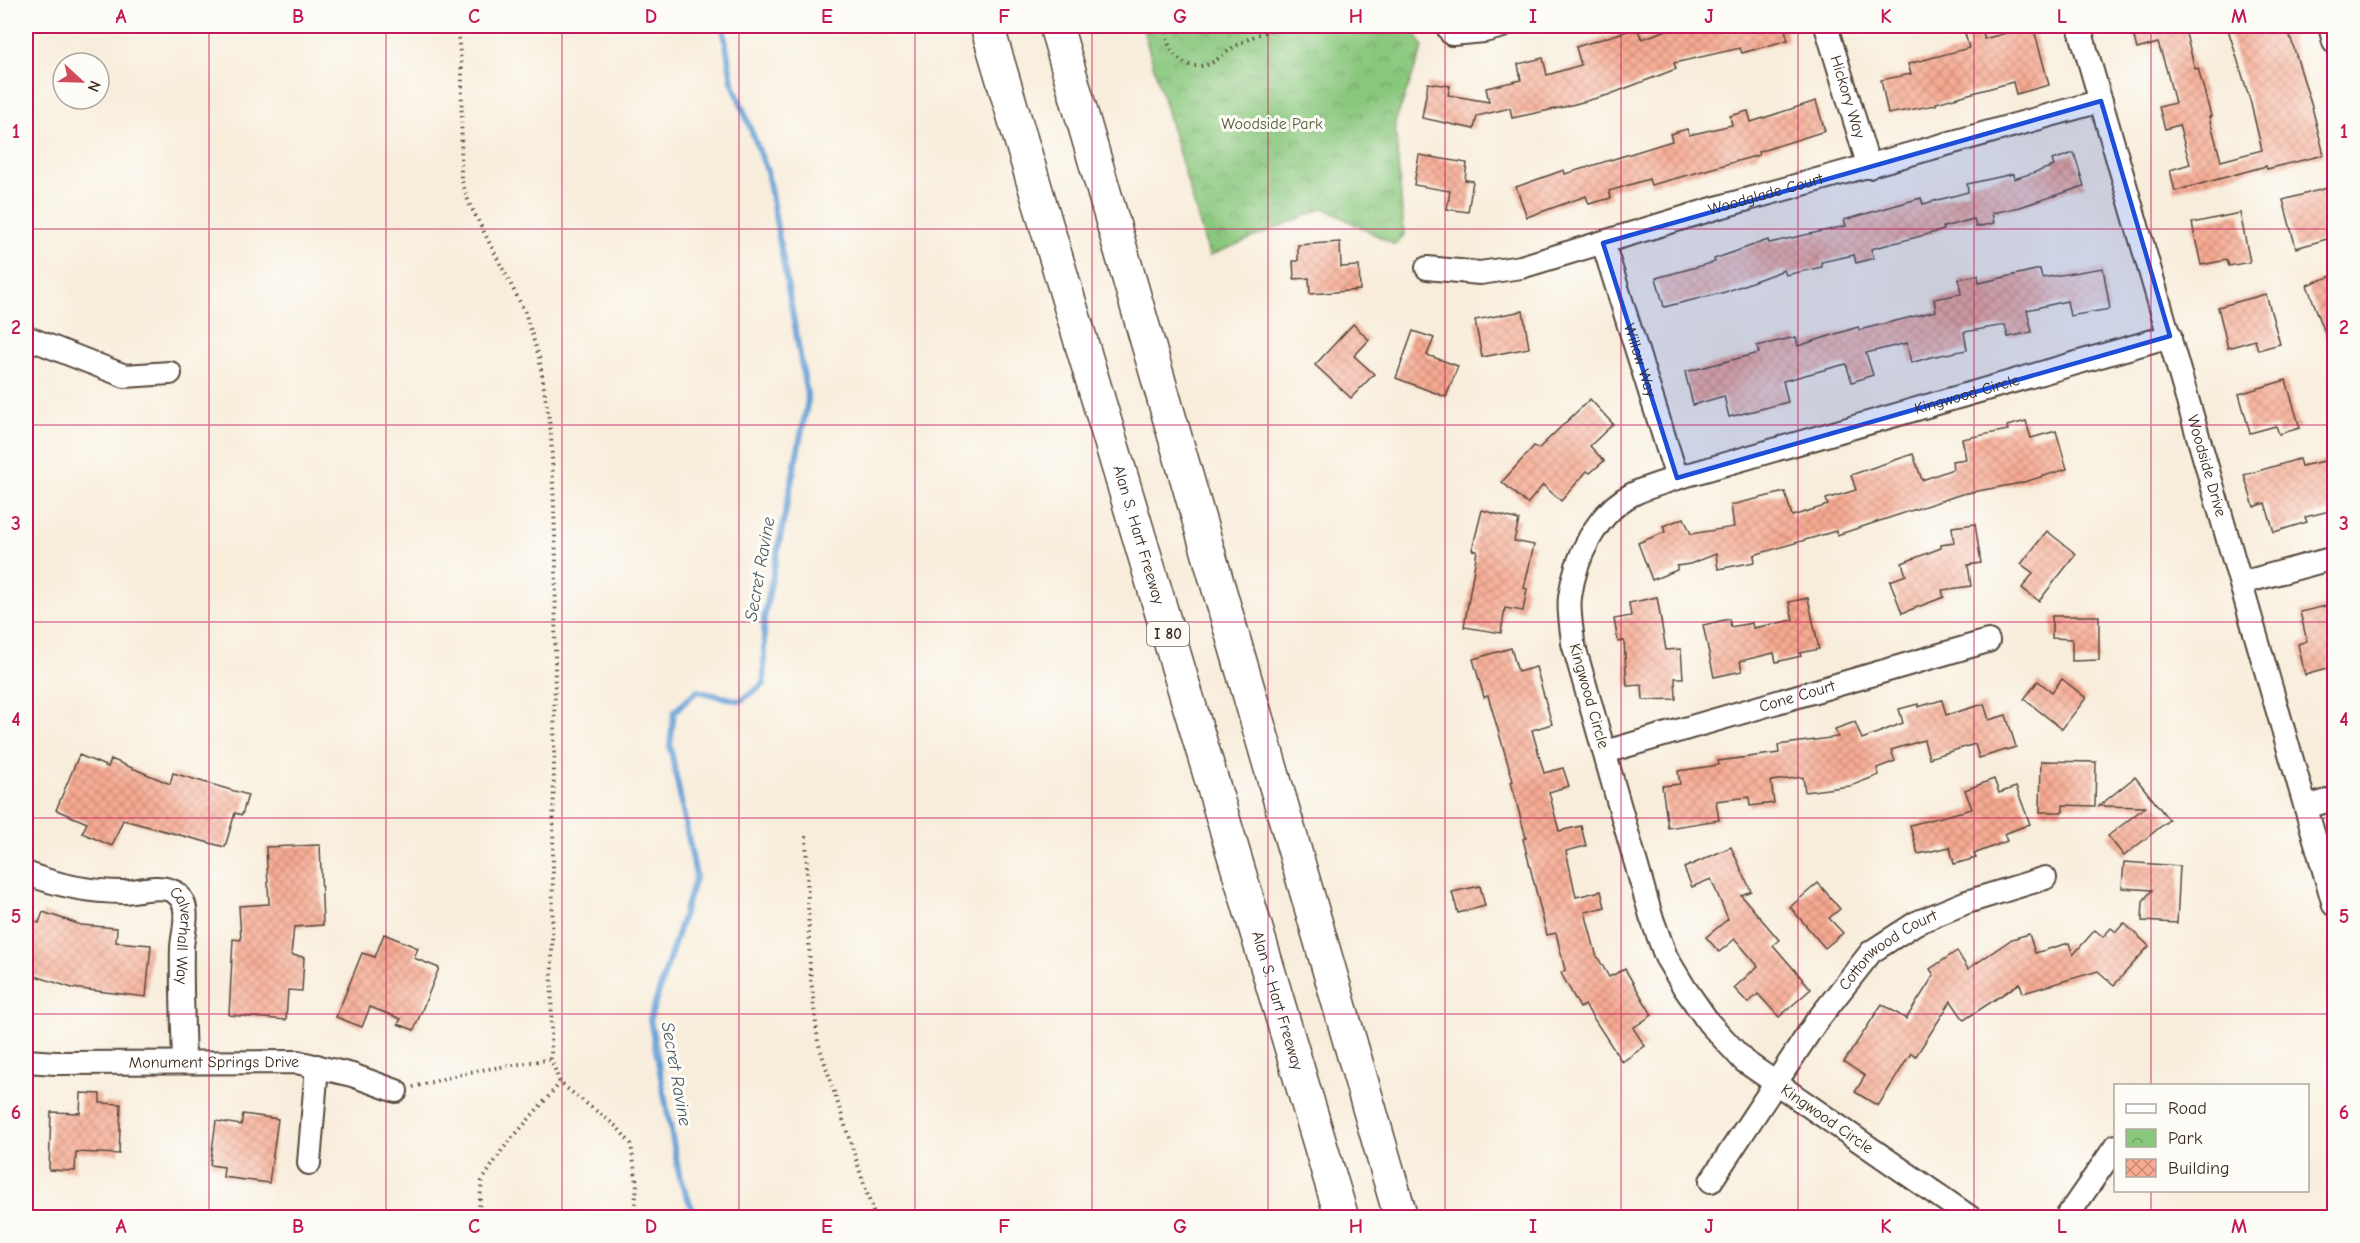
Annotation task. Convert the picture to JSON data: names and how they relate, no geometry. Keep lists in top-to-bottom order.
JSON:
{
  "streets": {
    "highway": ["Alan S. Hart Freeway", "I 80"],
    "street": [
      "Hickory Way",
      "Woodglade Court",
      "Willow Way",
      "Kingwood Circle",
      "Woodside Drive",
      "Cone Court",
      "Calverhall Way",
      "Cottonwood Court",
      "Monument Springs Drive"
    ]
  },
  "crossings": [
    ["Hickory Way", "Woodglade Court"],
    ["Woodglade Court", "Willow Way"],
    ["Woodglade Court", "Woodside Drive"],
    ["Willow Way", "Kingwood Circle"],
    ["Kingwood Circle", "Woodside Drive"],
    ["Kingwood Circle", "Cone Court"],
    ["Kingwood Circle", "Cottonwood Court"],
    ["Calverhall Way", "Monument Springs Drive"]
  ],
  "water": ["Secret Ravine"],
  "parks": ["Woodside Park"],
  "legend": ["Road", "Park", "Building"],
  "north": "right",
  "grid": {
    "columns": [
      "A",
      "B",
      "C",
      "D",
      "E",
      "F",
      "G",
      "H",
      "I",
      "J",
      "K",
      "L",
      "M"
    ],
    "rows": [
      "1",
      "2",
      "3",
      "4",
      "5",
      "6"
    ]
  }
}
